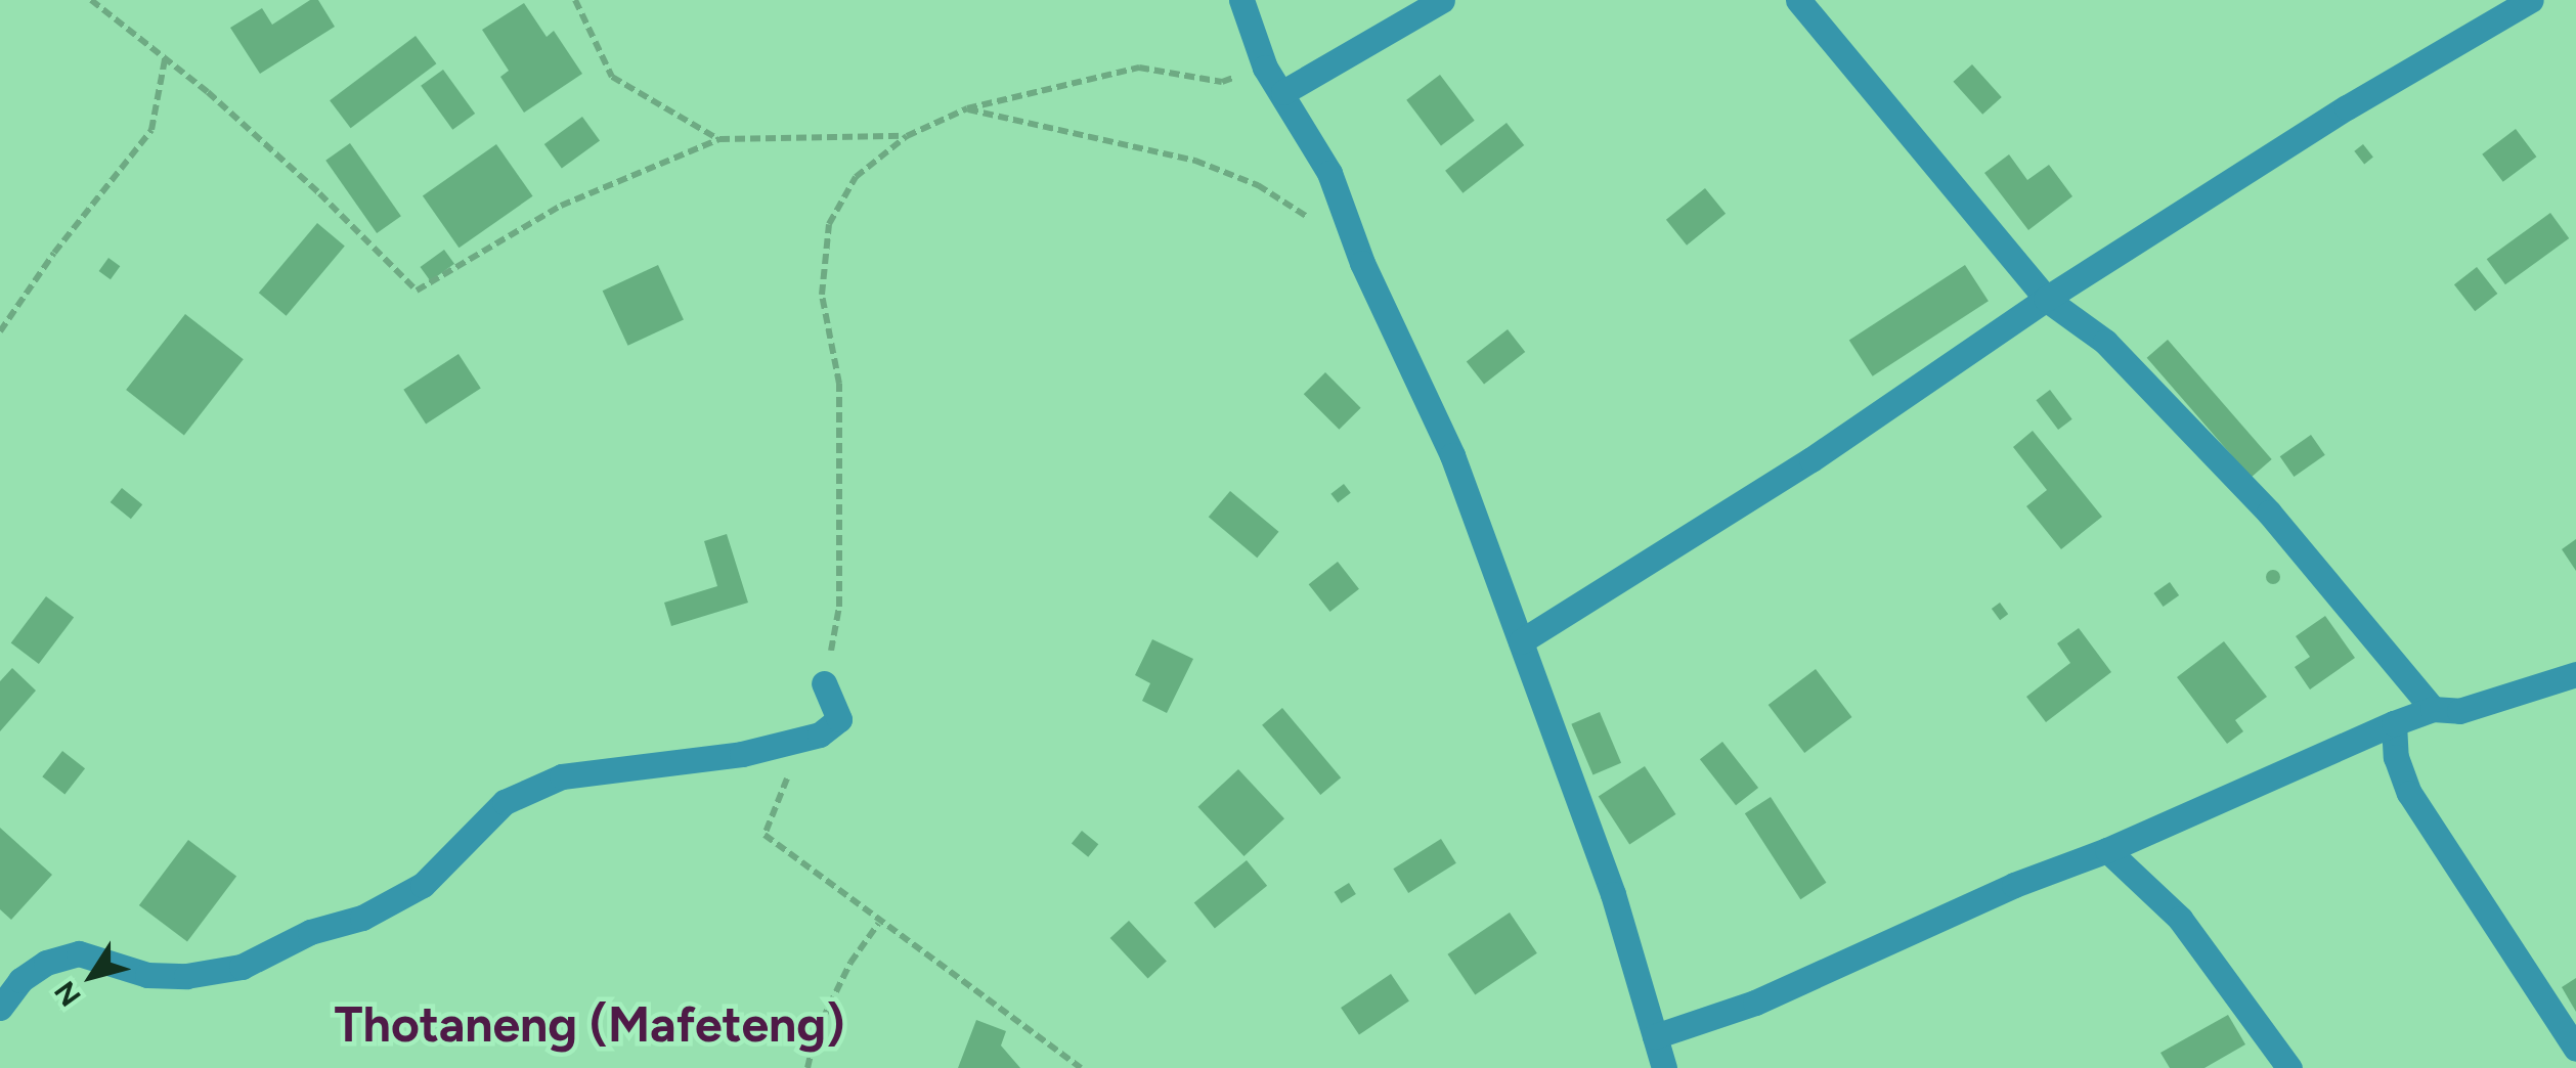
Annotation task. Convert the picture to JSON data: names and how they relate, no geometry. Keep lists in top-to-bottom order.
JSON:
{
  "districts": ["Thotaneng (Mafeteng)"],
  "north": "bottom left"
}
